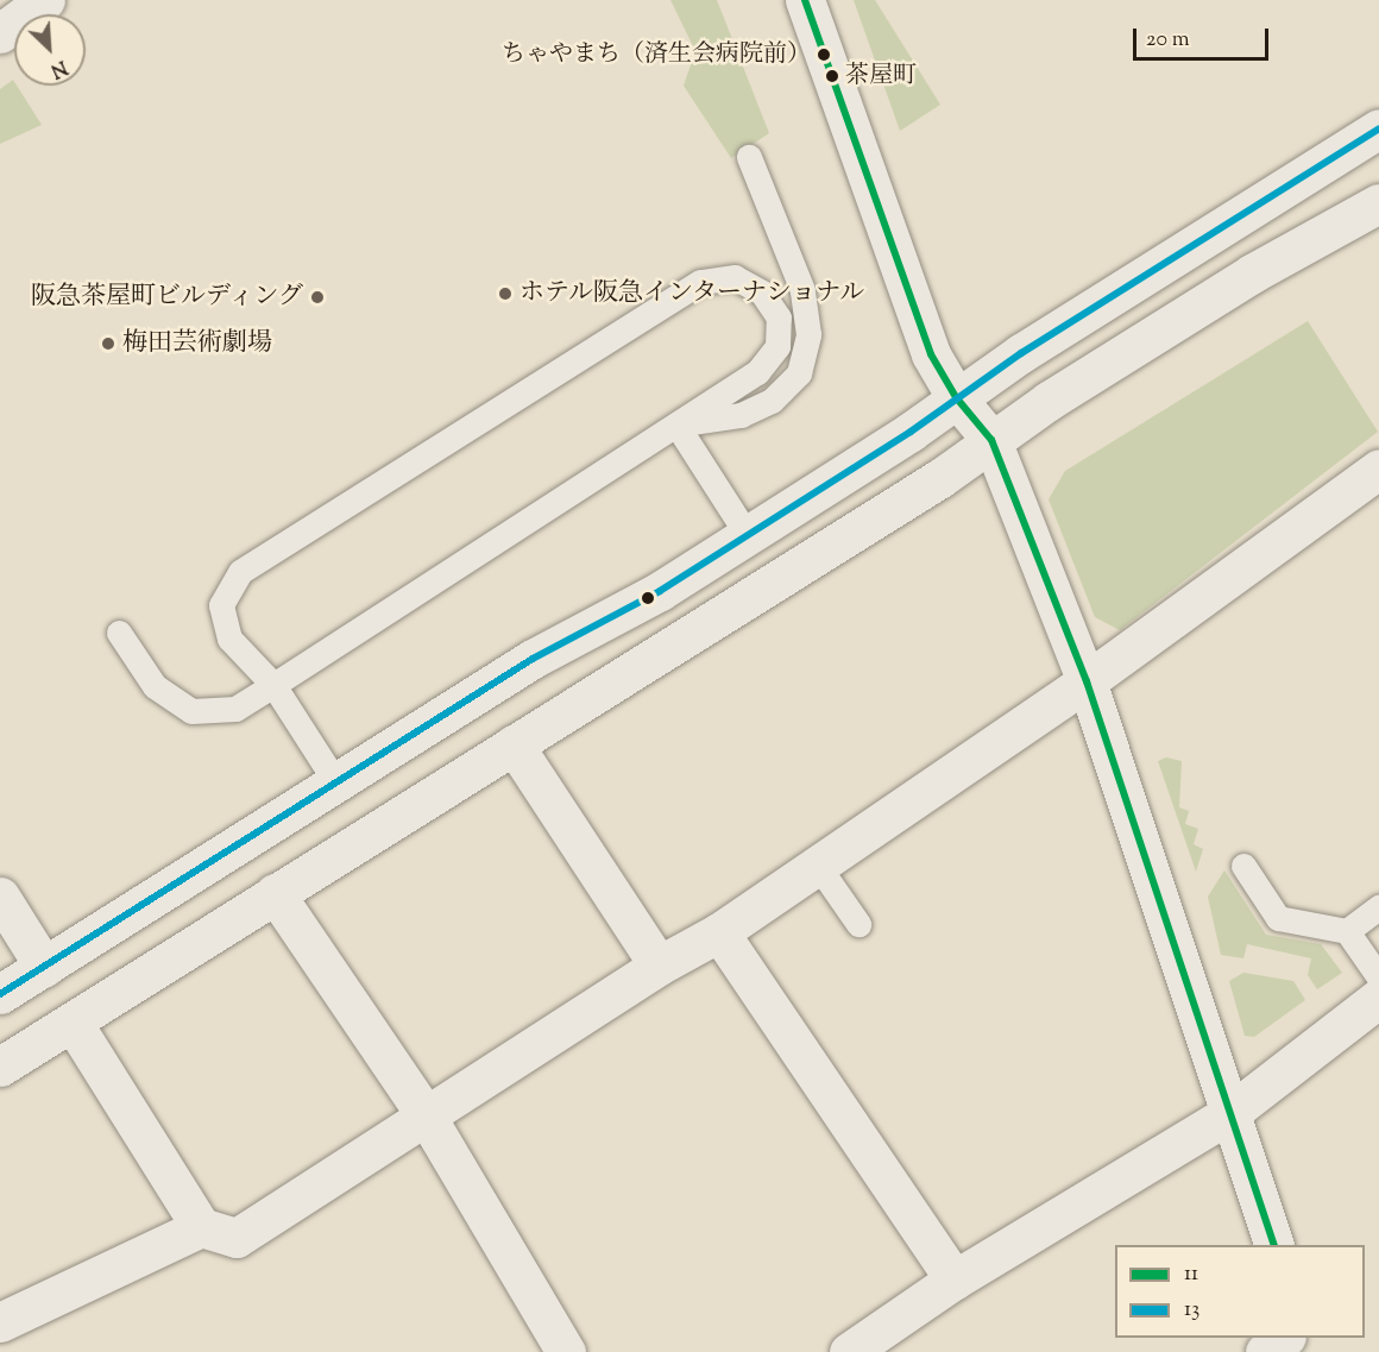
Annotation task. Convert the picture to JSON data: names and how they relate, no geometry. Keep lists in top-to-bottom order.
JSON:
{
  "places": [
    "ちゃやまち（済生会病院前）",
    "茶屋町",
    "ホテル阪急インターナショナル",
    "阪急茶屋町ビルディング",
    "梅田芸術劇場"
  ],
  "lines": ["transit line 11", "transit line 13"],
  "legend": ["11", "13"],
  "scale_bar": "20 m",
  "north": "bottom right"
}
